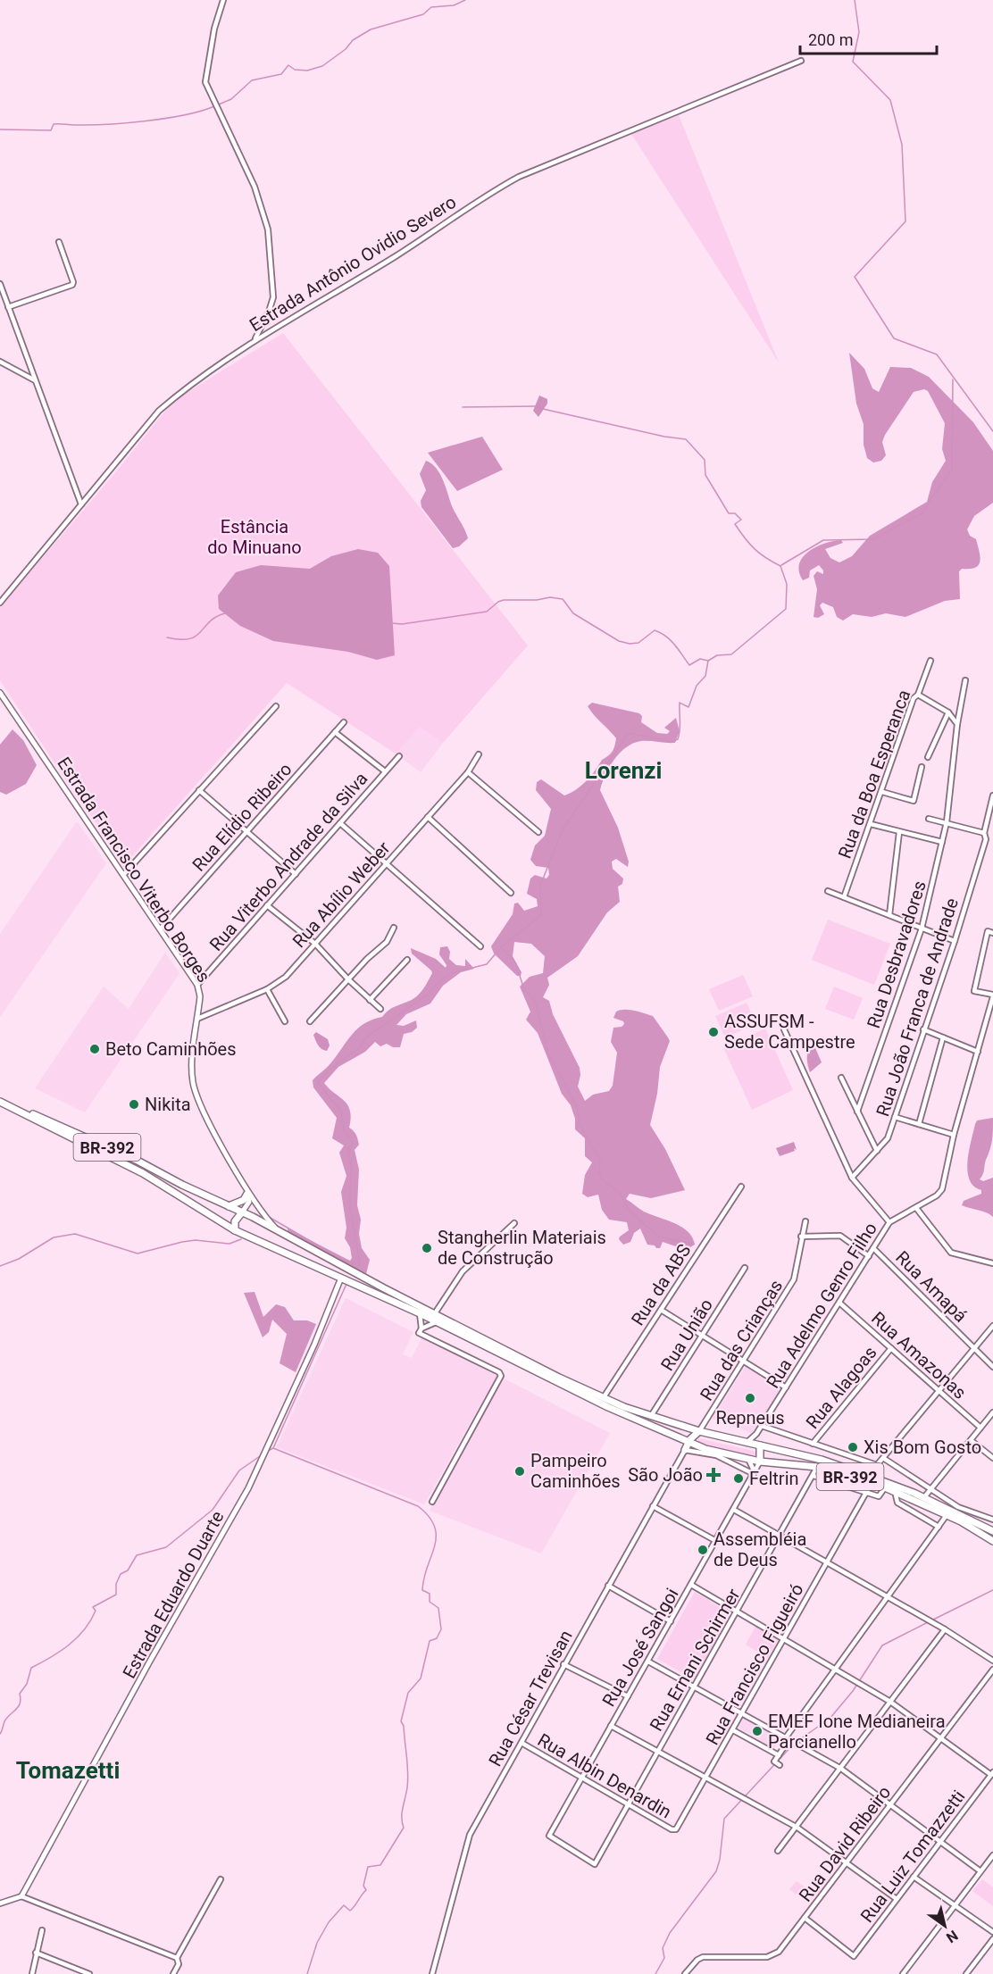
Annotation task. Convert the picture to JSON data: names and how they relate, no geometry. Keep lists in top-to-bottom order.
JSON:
{
  "streets": {
    "highway": ["BR-392"],
    "street": [
      "Estrada Antônio Ovidio Severo",
      "Rua da Boa Esperanca",
      "Rua Elídio Ribeiro",
      "Rua Viterbo Andrade da Silva",
      "Estrada Francisco Viterbo Borges",
      "Rua Abílio Weber",
      "Rua Desbravadores",
      "Rua João Franca de Andrade",
      "Rua da ABS",
      "Rua Amapá",
      "Rua Adelmo Genro Filho",
      "Rua União",
      "Rua das Crianças",
      "Rua Amazonas",
      "Rua Alagoas",
      "Estrada Eduardo Duarte",
      "Rua José Sangoi",
      "Rua Ernani Schirmer",
      "Rua Francisco Figueiró",
      "Rua César Trevisan",
      "Rua Albin Denardin",
      "Rua David Ribeiro",
      "Rua Luiz Tomazzetti"
    ]
  },
  "crossings": [
    ["Rua Elídio Ribeiro", "Estrada Francisco Viterbo Borges"],
    ["Rua Viterbo Andrade da Silva", "Estrada Francisco Viterbo Borges"],
    ["Estrada Francisco Viterbo Borges", "Rua Abílio Weber"],
    ["Estrada Francisco Viterbo Borges", "BR-392"],
    ["BR-392", "Rua da ABS"],
    ["BR-392", "Rua Adelmo Genro Filho"],
    ["BR-392", "Rua União"],
    ["BR-392", "Rua das Crianças"],
    ["BR-392", "Estrada Eduardo Duarte"],
    ["BR-392", "Rua José Sangoi"],
    ["BR-392", "Rua Ernani Schirmer"],
    ["BR-392", "Rua Francisco Figueiró"],
    ["BR-392", "Rua César Trevisan"],
    ["Rua Amapá", "Rua Adelmo Genro Filho"],
    ["Rua Adelmo Genro Filho", "Rua Amazonas"],
    ["Rua das Crianças", "Rua César Trevisan"],
    ["Rua Amazonas", "Rua Alagoas"],
    ["Rua José Sangoi", "Rua Ernani Schirmer"],
    ["Rua José Sangoi", "Rua Albin Denardin"],
    ["Rua Ernani Schirmer", "Rua Albin Denardin"],
    ["Rua Francisco Figueiró", "Rua Albin Denardin"],
    ["Rua César Trevisan", "Rua Albin Denardin"],
    ["Rua David Ribeiro", "Rua Luiz Tomazzetti"]
  ],
  "districts": ["Lorenzi", "Tomazetti"],
  "parks": ["Estância do Minuano"],
  "places": {
    "other": [
      "ASSUFSM - Sede Campestre",
      "Beto Caminhões",
      "Nikita",
      "Stangherlin Materiais de Construção",
      "Repneus",
      "Xis Bom Gosto",
      "Pampeiro Caminhões",
      "Feltrin",
      "Assembléia de Deus",
      "EMEF Ione Medianeira Parcianello"
    ],
    "health": ["São João"]
  },
  "scale_bar": "200 m",
  "north": "bottom right"
}
